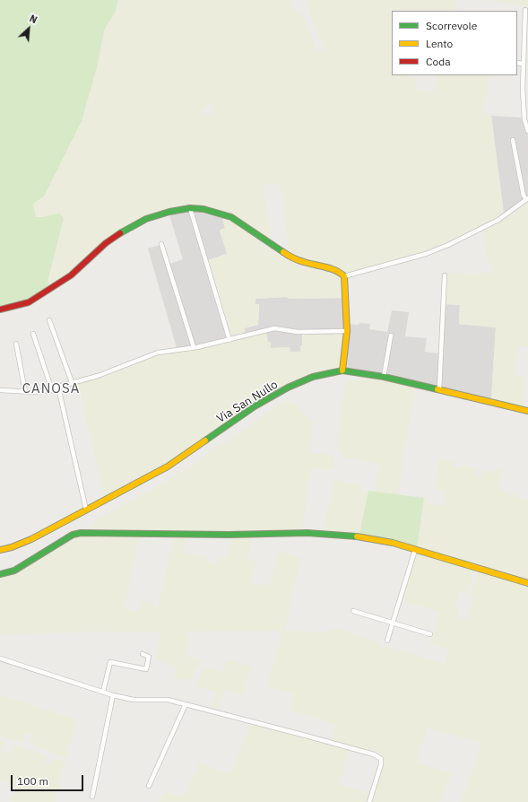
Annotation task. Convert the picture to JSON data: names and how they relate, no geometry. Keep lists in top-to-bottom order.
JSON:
{
  "streets": {
    "street": ["Via San Nullo"]
  },
  "districts": ["CANOSA"],
  "legend": ["Scorrevole", "Lento", "Coda"],
  "scale_bar": "100 m",
  "north": "top right"
}
